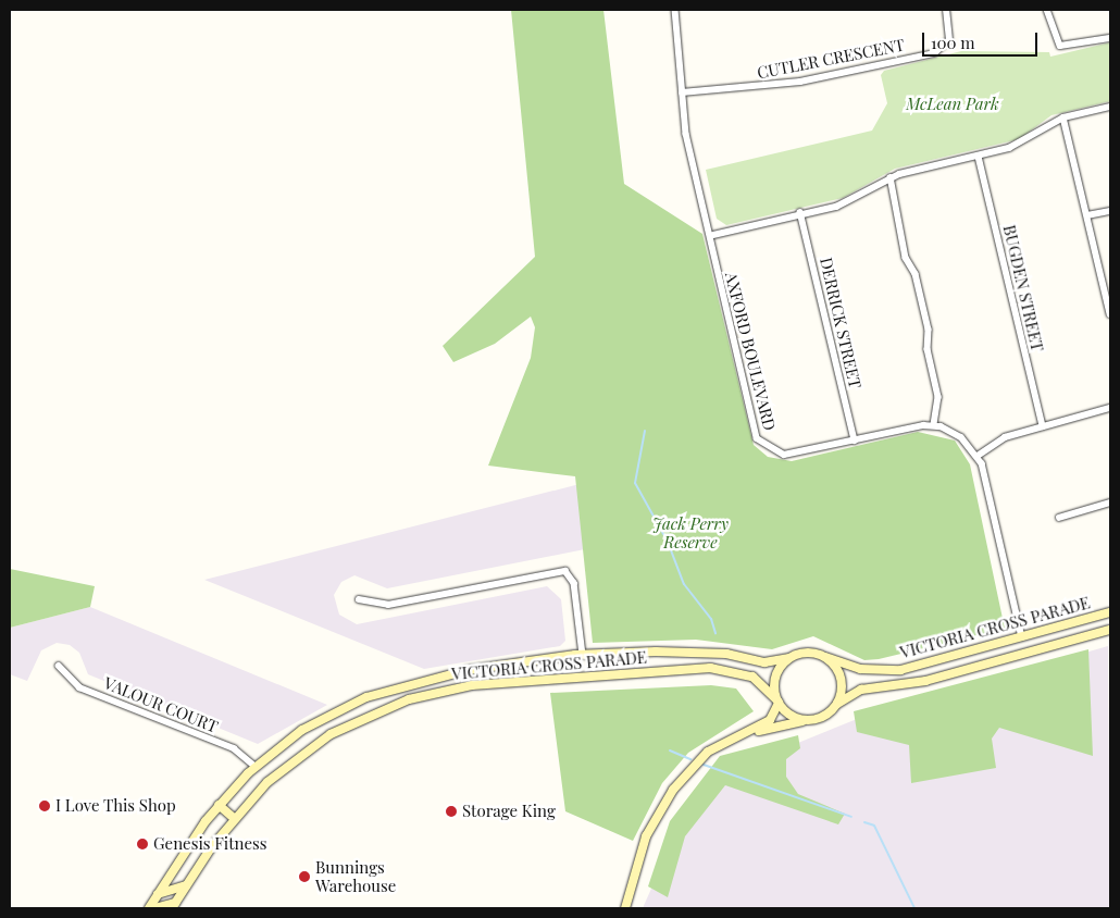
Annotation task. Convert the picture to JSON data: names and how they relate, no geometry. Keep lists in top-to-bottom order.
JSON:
{
  "streets": {
    "main road": ["VICTORIA CROSS PARADE"],
    "street": [
      "CUTLER CRESCENT",
      "BUGDEN STREET",
      "DERRICK STREET",
      "AXFORD BOULEVARD",
      "VALOUR COURT"
    ]
  },
  "crossings": [
    ["CUTLER CRESCENT", "AXFORD BOULEVARD"],
    ["DERRICK STREET", "AXFORD BOULEVARD"],
    ["VICTORIA CROSS PARADE", "VALOUR COURT"]
  ],
  "parks": ["McLean Park", "Jack Perry Reserve"],
  "places": [
    "I Love This Shop",
    "Storage King",
    "Genesis Fitness",
    "Bunnings Warehouse"
  ],
  "scale_bar": "100 m"
}
